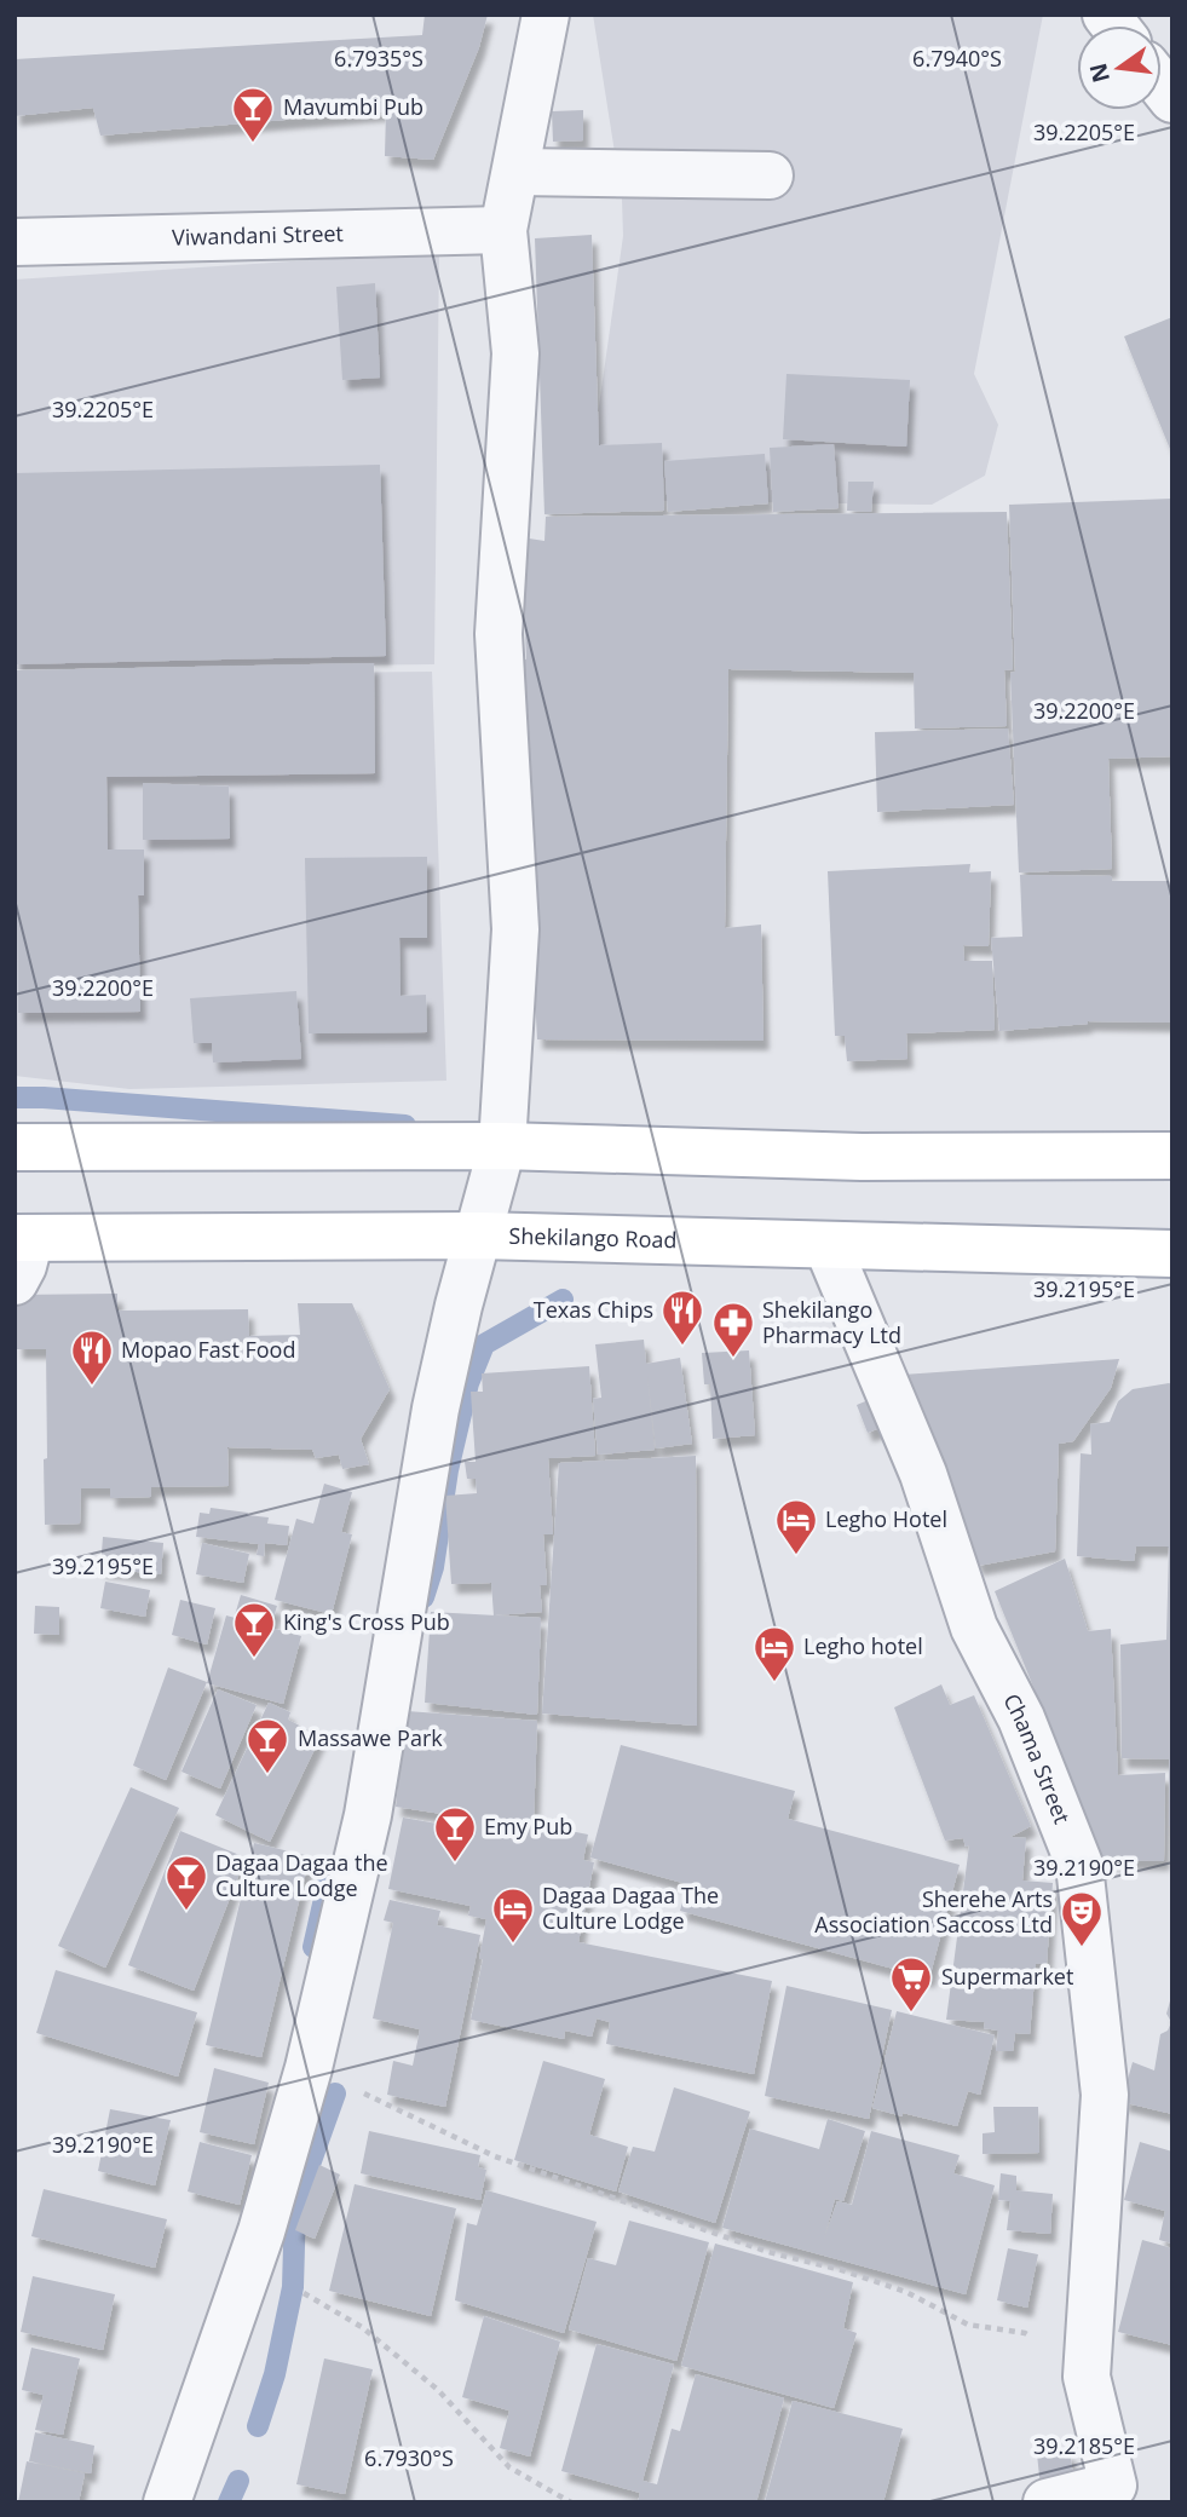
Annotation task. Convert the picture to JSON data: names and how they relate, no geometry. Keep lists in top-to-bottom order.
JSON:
{
  "streets": {
    "main road": ["Shekilango Road"],
    "street": ["Viwandani Street", "Chama Street"]
  },
  "crossings": [
    ["Shekilango Road", "Chama Street"]
  ],
  "places": {
    "bar": [
      "Mavumbi Pub",
      "King's Cross Pub",
      "Massawe Park",
      "Emy Pub",
      "Dagaa Dagaa the Culture Lodge"
    ],
    "restaurant": ["Texas Chips", "Mopao Fast Food"],
    "pharmacy": ["Shekilango Pharmacy Ltd"],
    "hotel": ["Legho Hotel", "Legho hotel", "Dagaa Dagaa The Culture Lodge"],
    "theatre": ["Sherehe Arts Association Saccoss Ltd"],
    "supermarket": ["Supermarket"]
  },
  "north": "left",
  "coordinates": [
    "6.7935°S",
    "6.7940°S",
    "39.2205°E",
    "39.2200°E",
    "39.2195°E",
    "39.2190°E",
    "39.2185°E",
    "6.7930°S"
  ]
}
